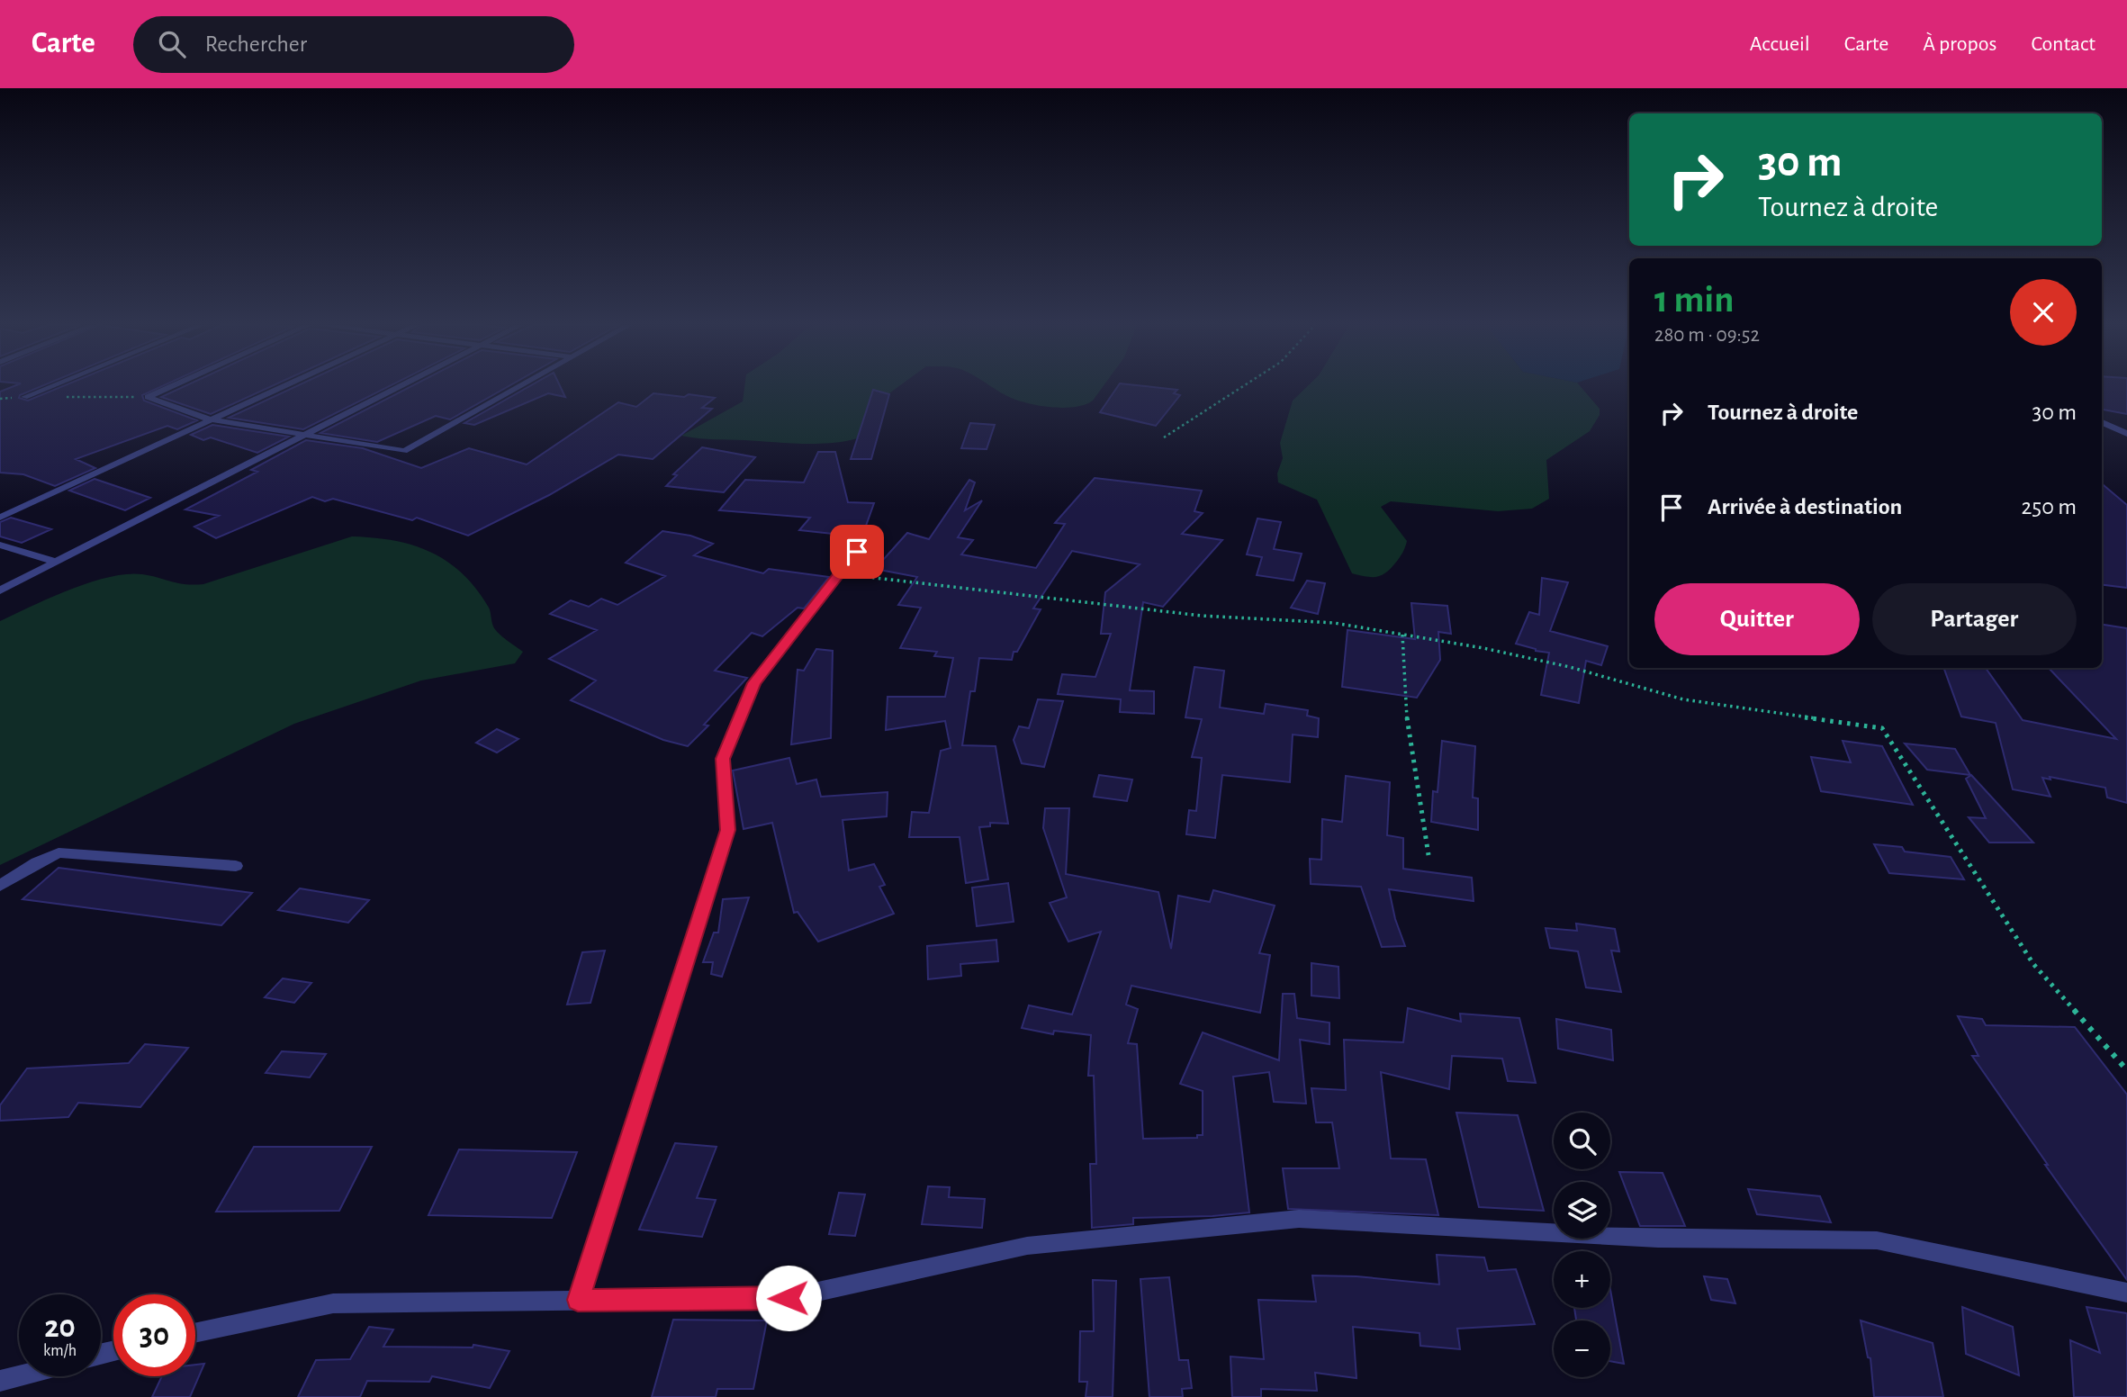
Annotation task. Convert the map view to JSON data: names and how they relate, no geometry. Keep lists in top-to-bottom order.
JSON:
{
  "page": {
    "header": "Carte",
    "search": "Rechercher",
    "nav": [
      "Accueil",
      "Carte",
      "À propos",
      "Contact"
    ],
    "turn": ["30 m", "Tournez à droite"],
    "heading": ["1 min", "280 m · 09:52"],
    "list": [
      {
        "name": "Tournez à droite",
        "value": "30 m"
      },
      {
        "name": "Arrivée à destination",
        "value": "250 m"
      }
    ],
    "buttons": ["Quitter", "Partager"],
    "map_buttons": ["+", "−"],
    "speed": "20 km/h",
    "limit": "30"
  }
}
